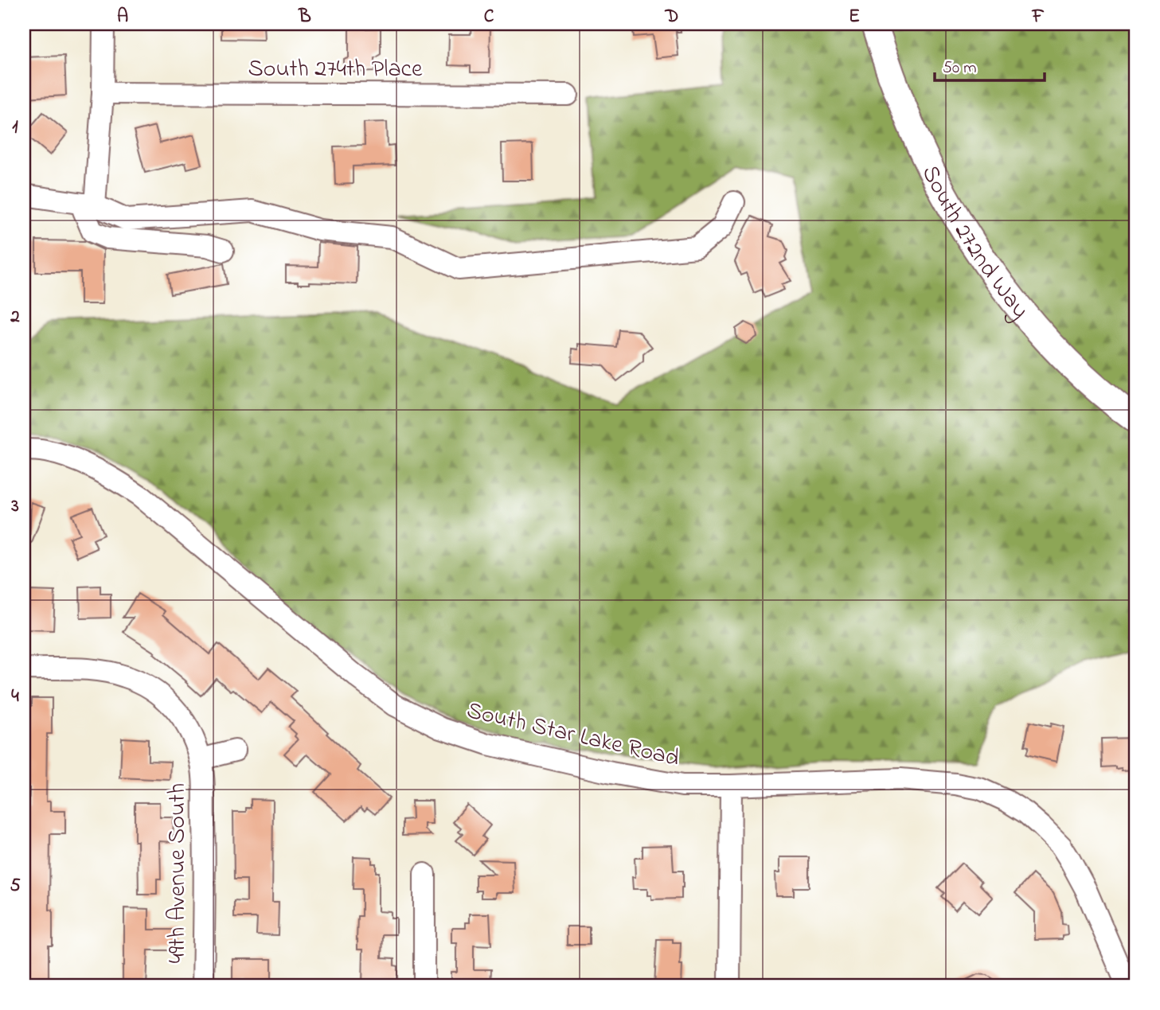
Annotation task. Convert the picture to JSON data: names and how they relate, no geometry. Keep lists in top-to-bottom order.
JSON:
{
  "streets": {
    "main road": ["South 272nd Way"],
    "street": ["South 274th Place", "South Star Lake Road", "49th Avenue South"]
  },
  "scale_bar": "50 m",
  "grid": {
    "columns": [
      "A",
      "B",
      "C",
      "D",
      "E",
      "F"
    ],
    "rows": [
      "1",
      "2",
      "3",
      "4",
      "5"
    ]
  }
}
